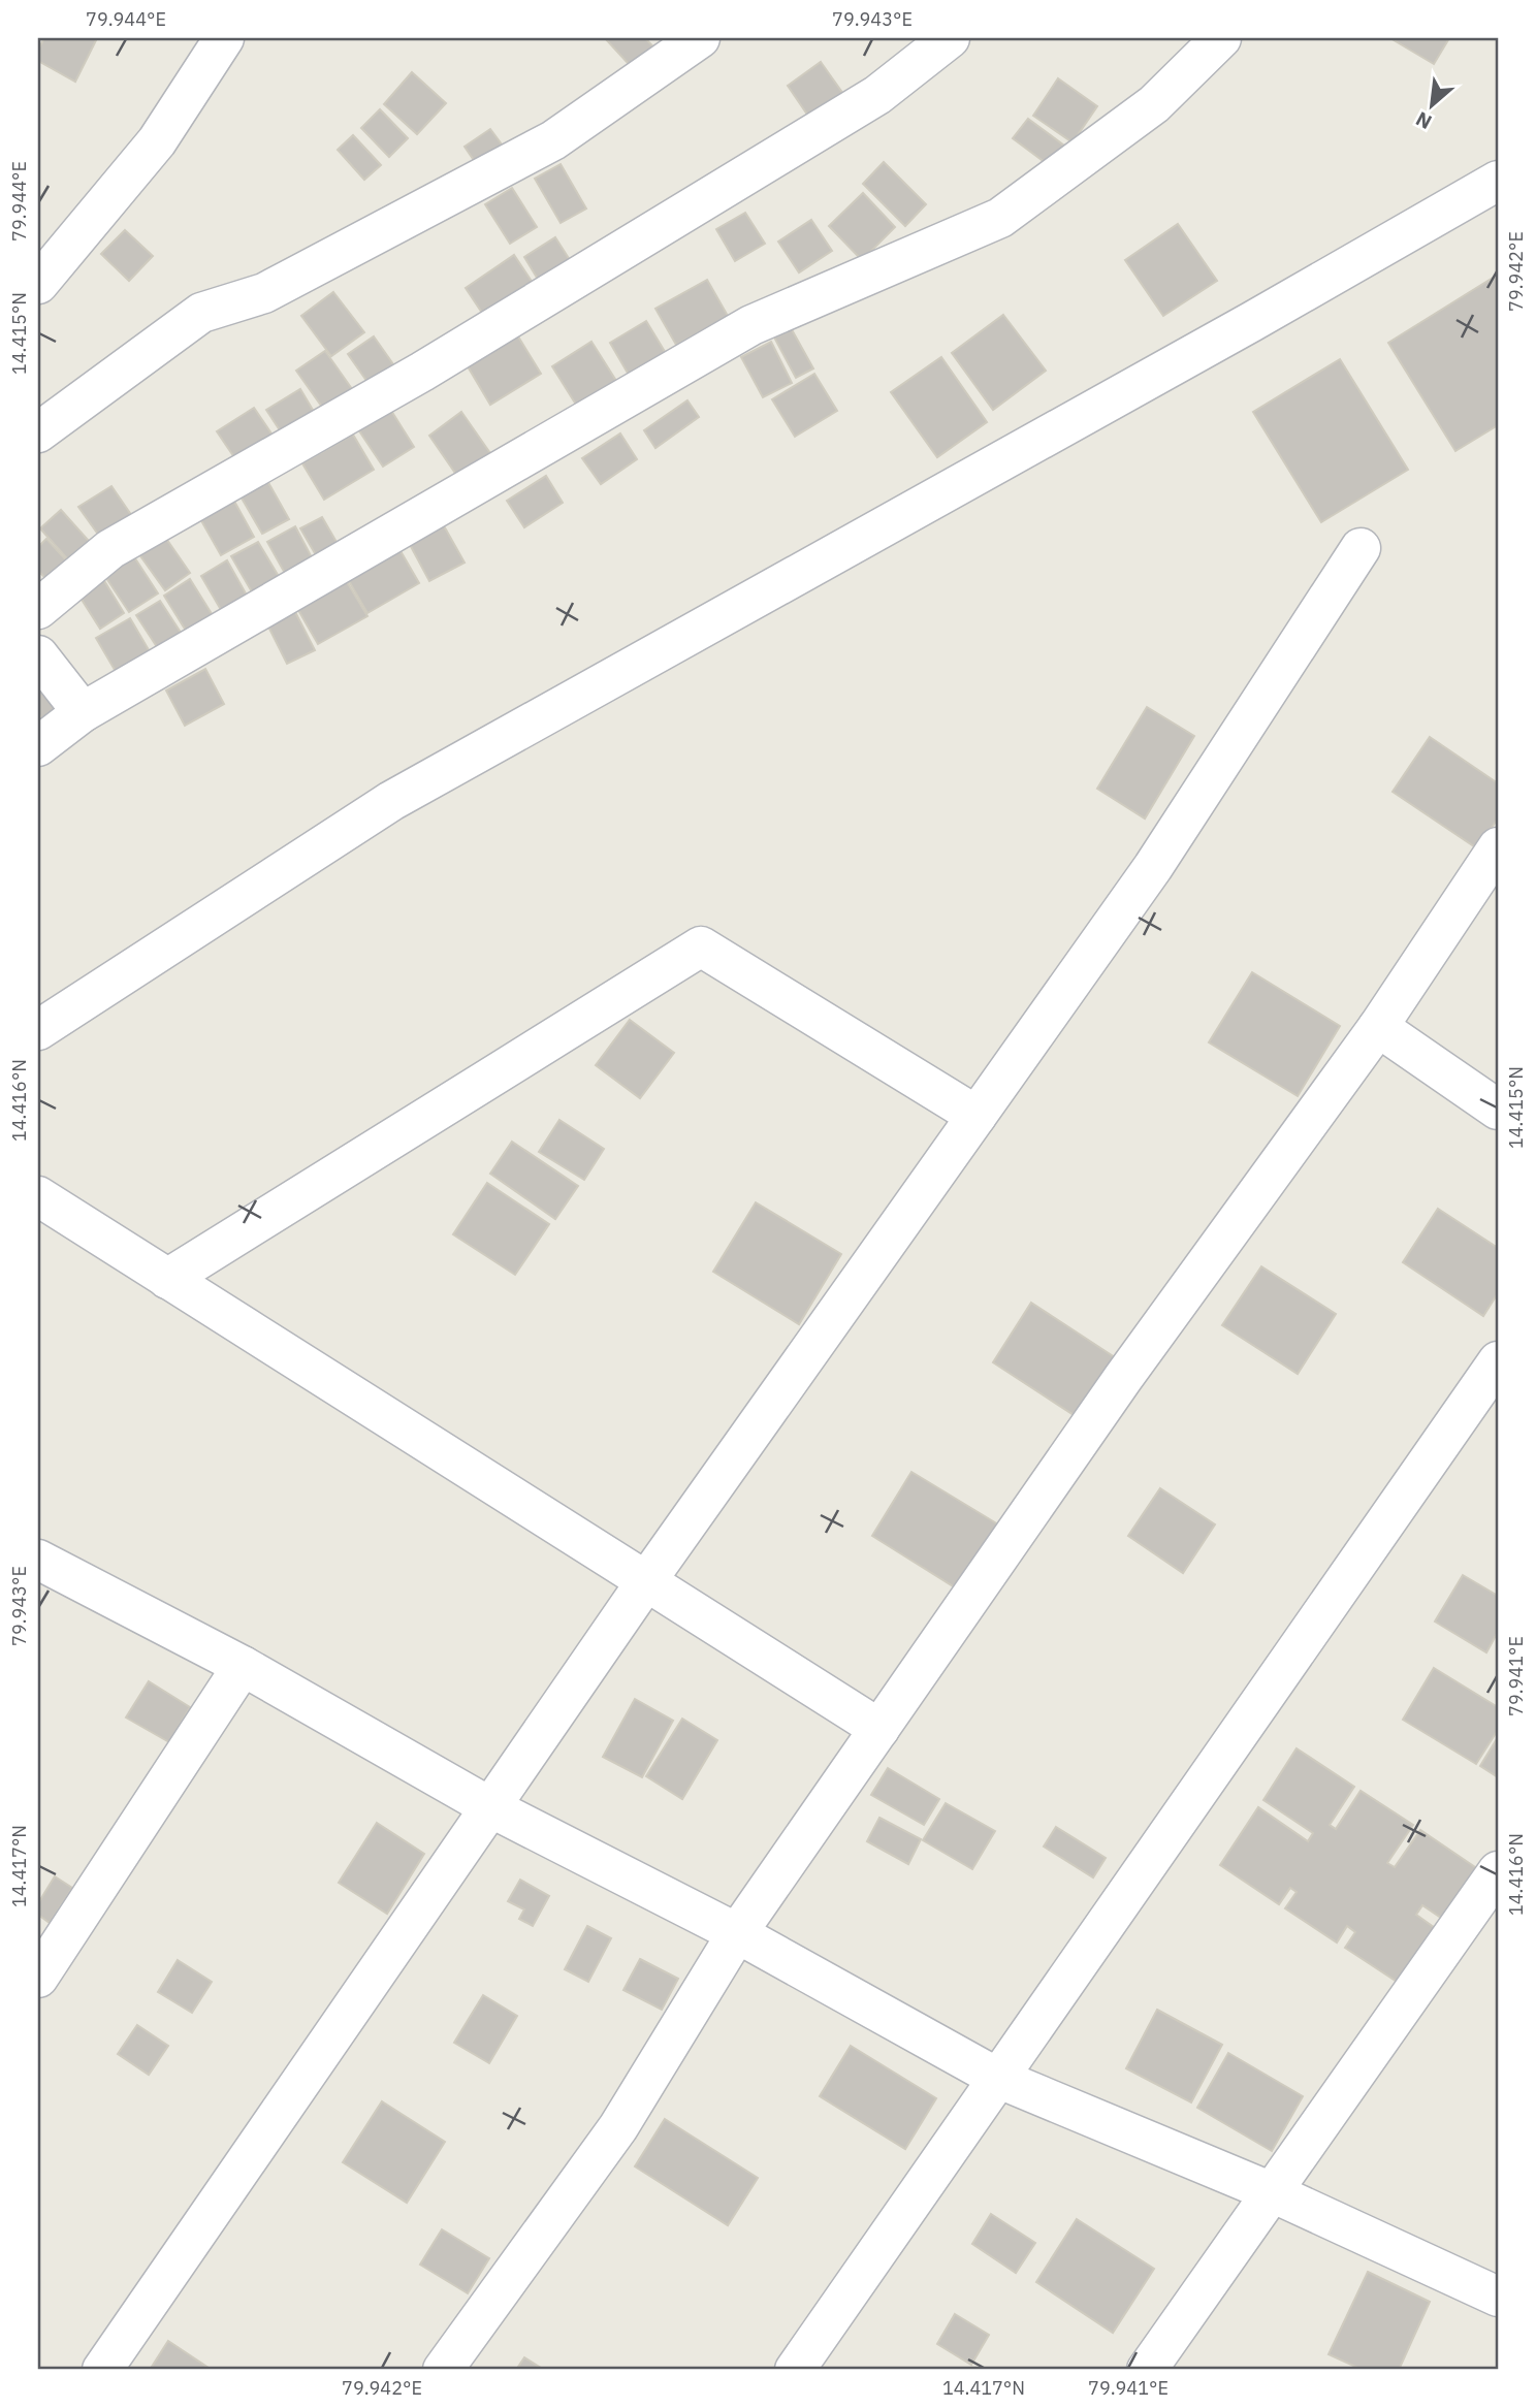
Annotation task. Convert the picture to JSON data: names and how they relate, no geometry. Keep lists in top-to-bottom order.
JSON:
{
  "north": "bottom left",
  "coordinates": [
    "79.944°E",
    "79.943°E",
    "79.942°E",
    "14.415°N",
    "14.416°N",
    "79.941°E",
    "14.417°N"
  ]
}
